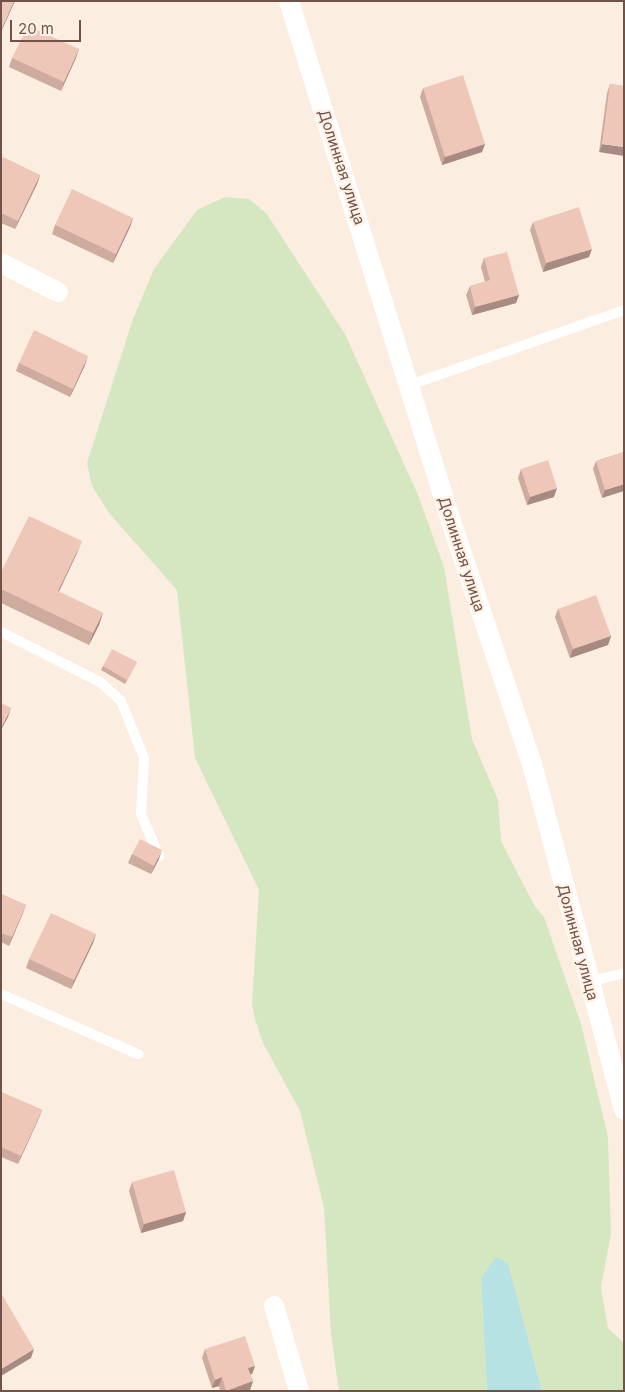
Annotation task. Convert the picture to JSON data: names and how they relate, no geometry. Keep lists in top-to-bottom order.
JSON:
{
  "streets": {
    "street": ["Долинная улица"]
  },
  "scale_bar": "20 m"
}
